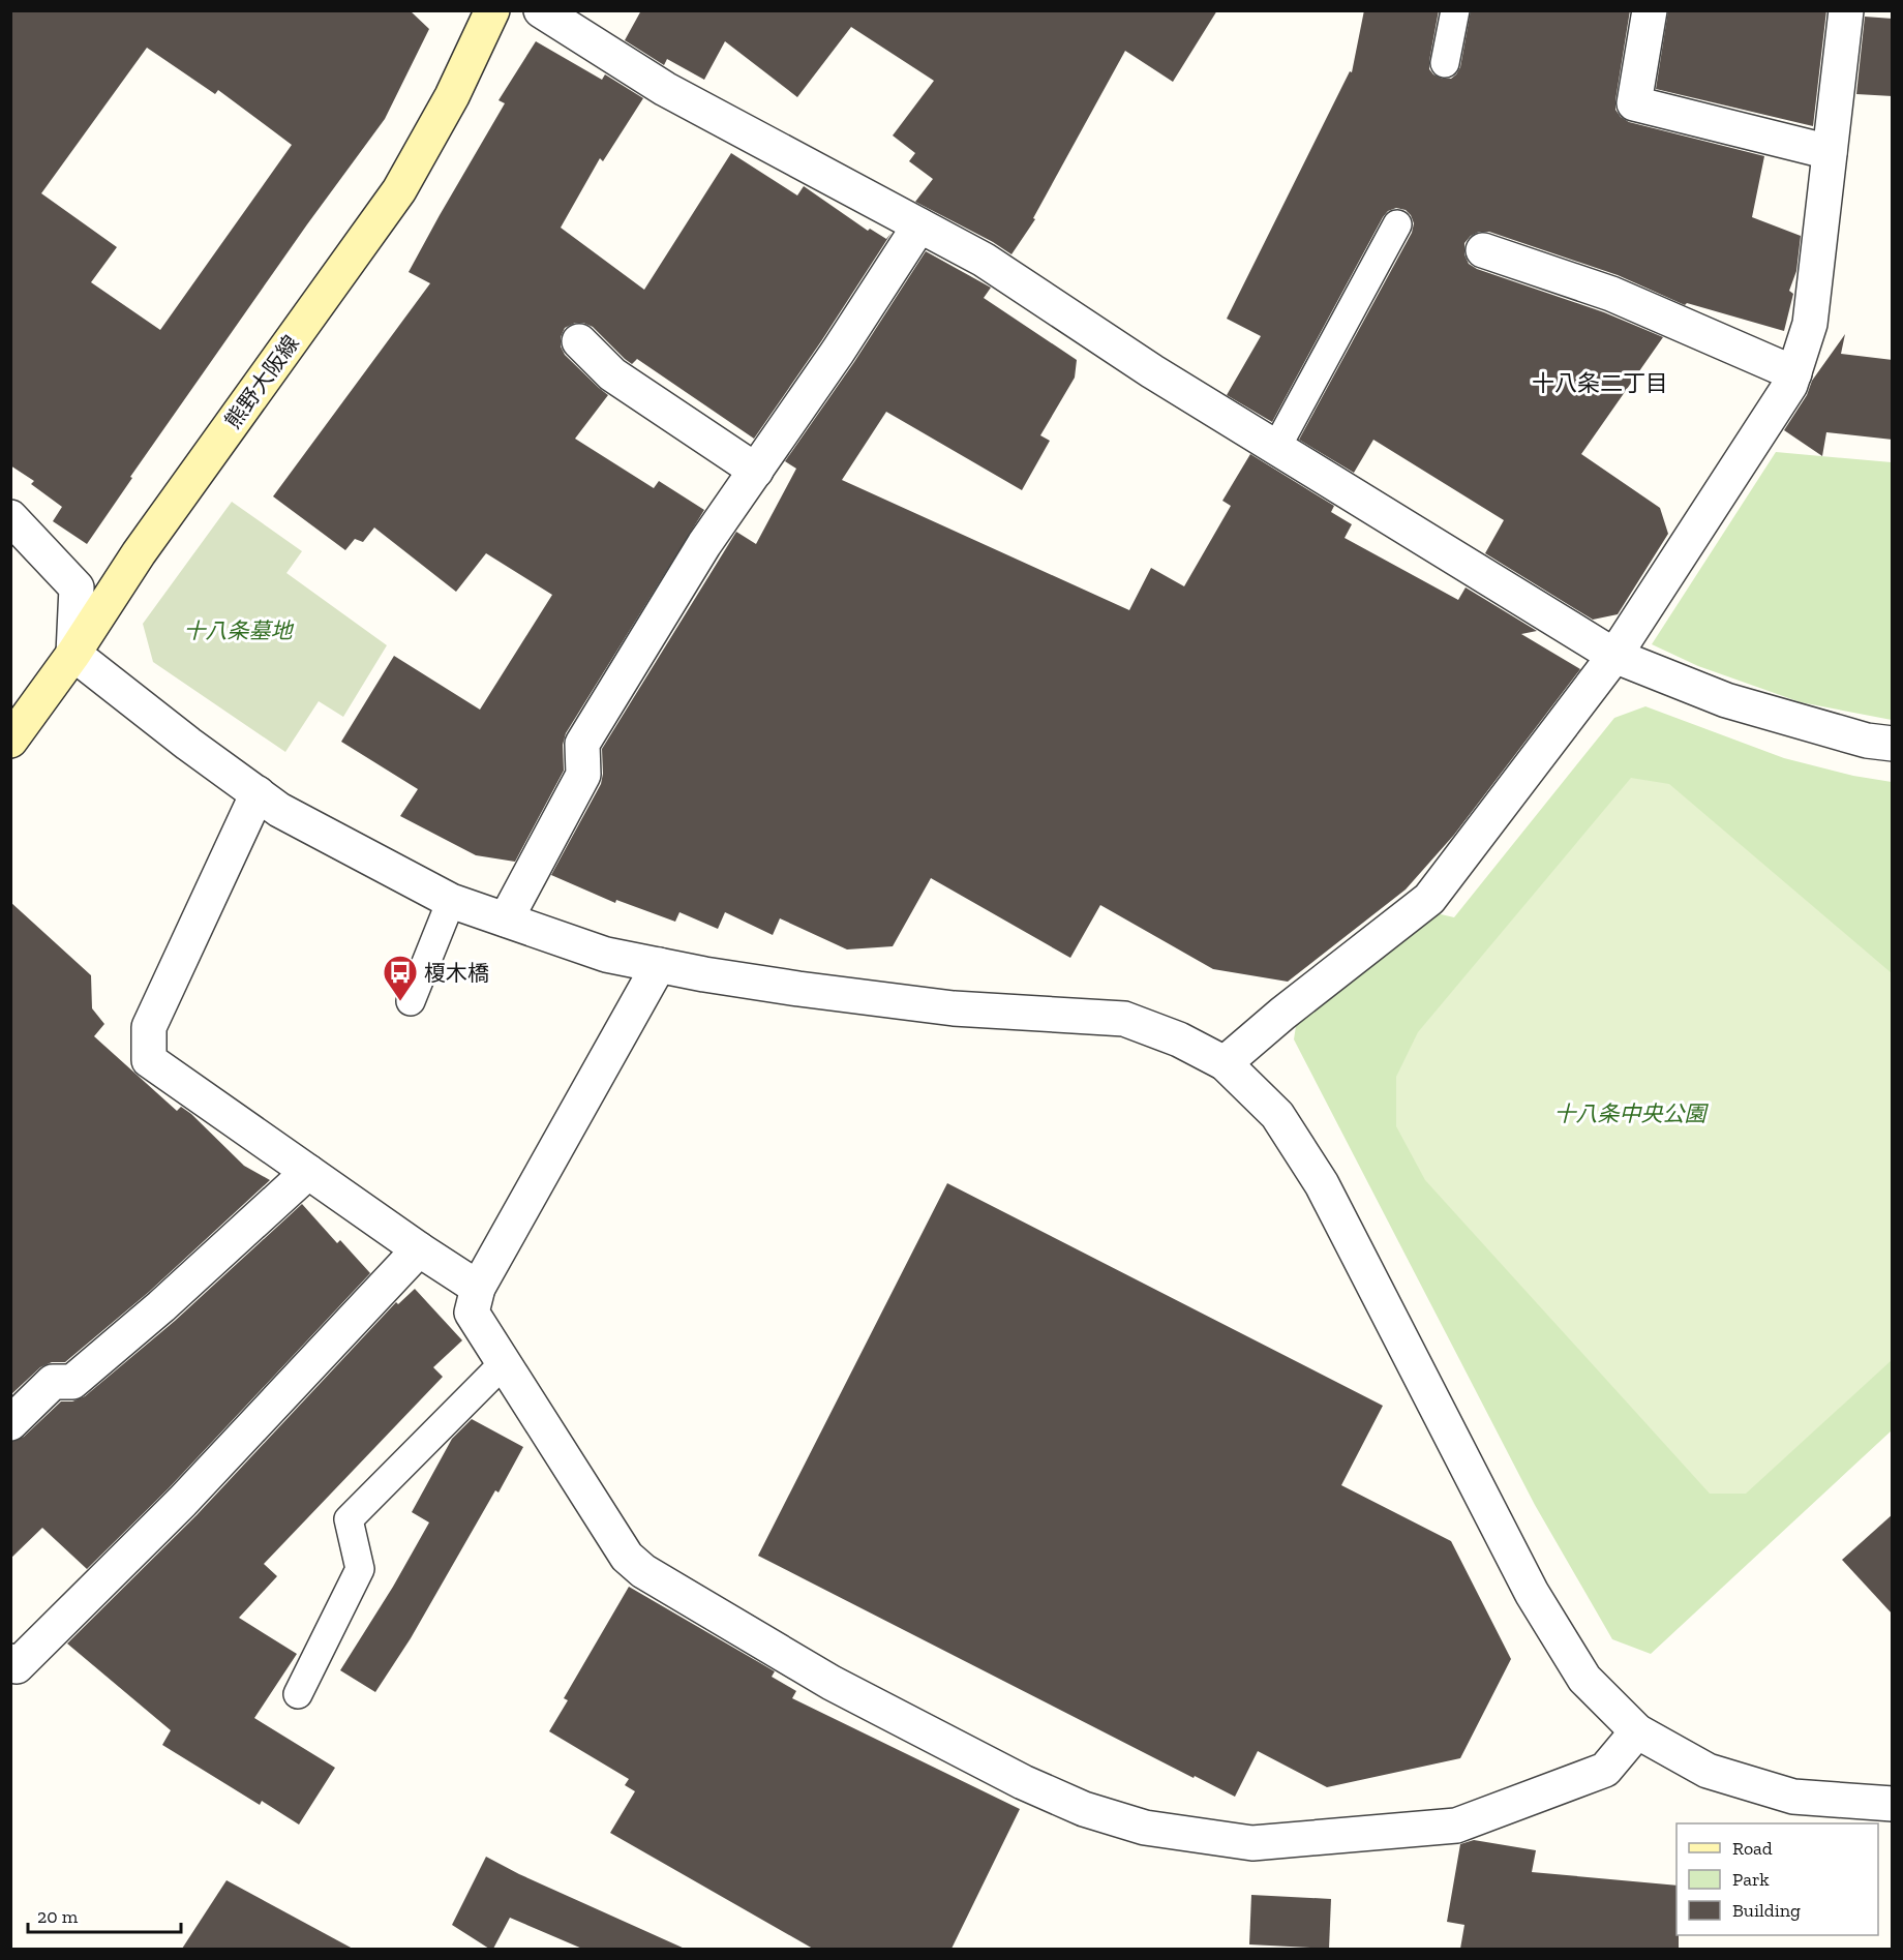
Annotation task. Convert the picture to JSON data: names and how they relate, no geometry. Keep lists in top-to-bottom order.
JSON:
{
  "streets": {
    "main road": ["熊野大阪線"]
  },
  "districts": ["十八条二丁目"],
  "parks": ["十八条墓地", "十八条中央公園"],
  "places": {
    "bus stop": ["榎木橋"]
  },
  "legend": ["Road", "Park", "Building"],
  "scale_bar": "20 m"
}
